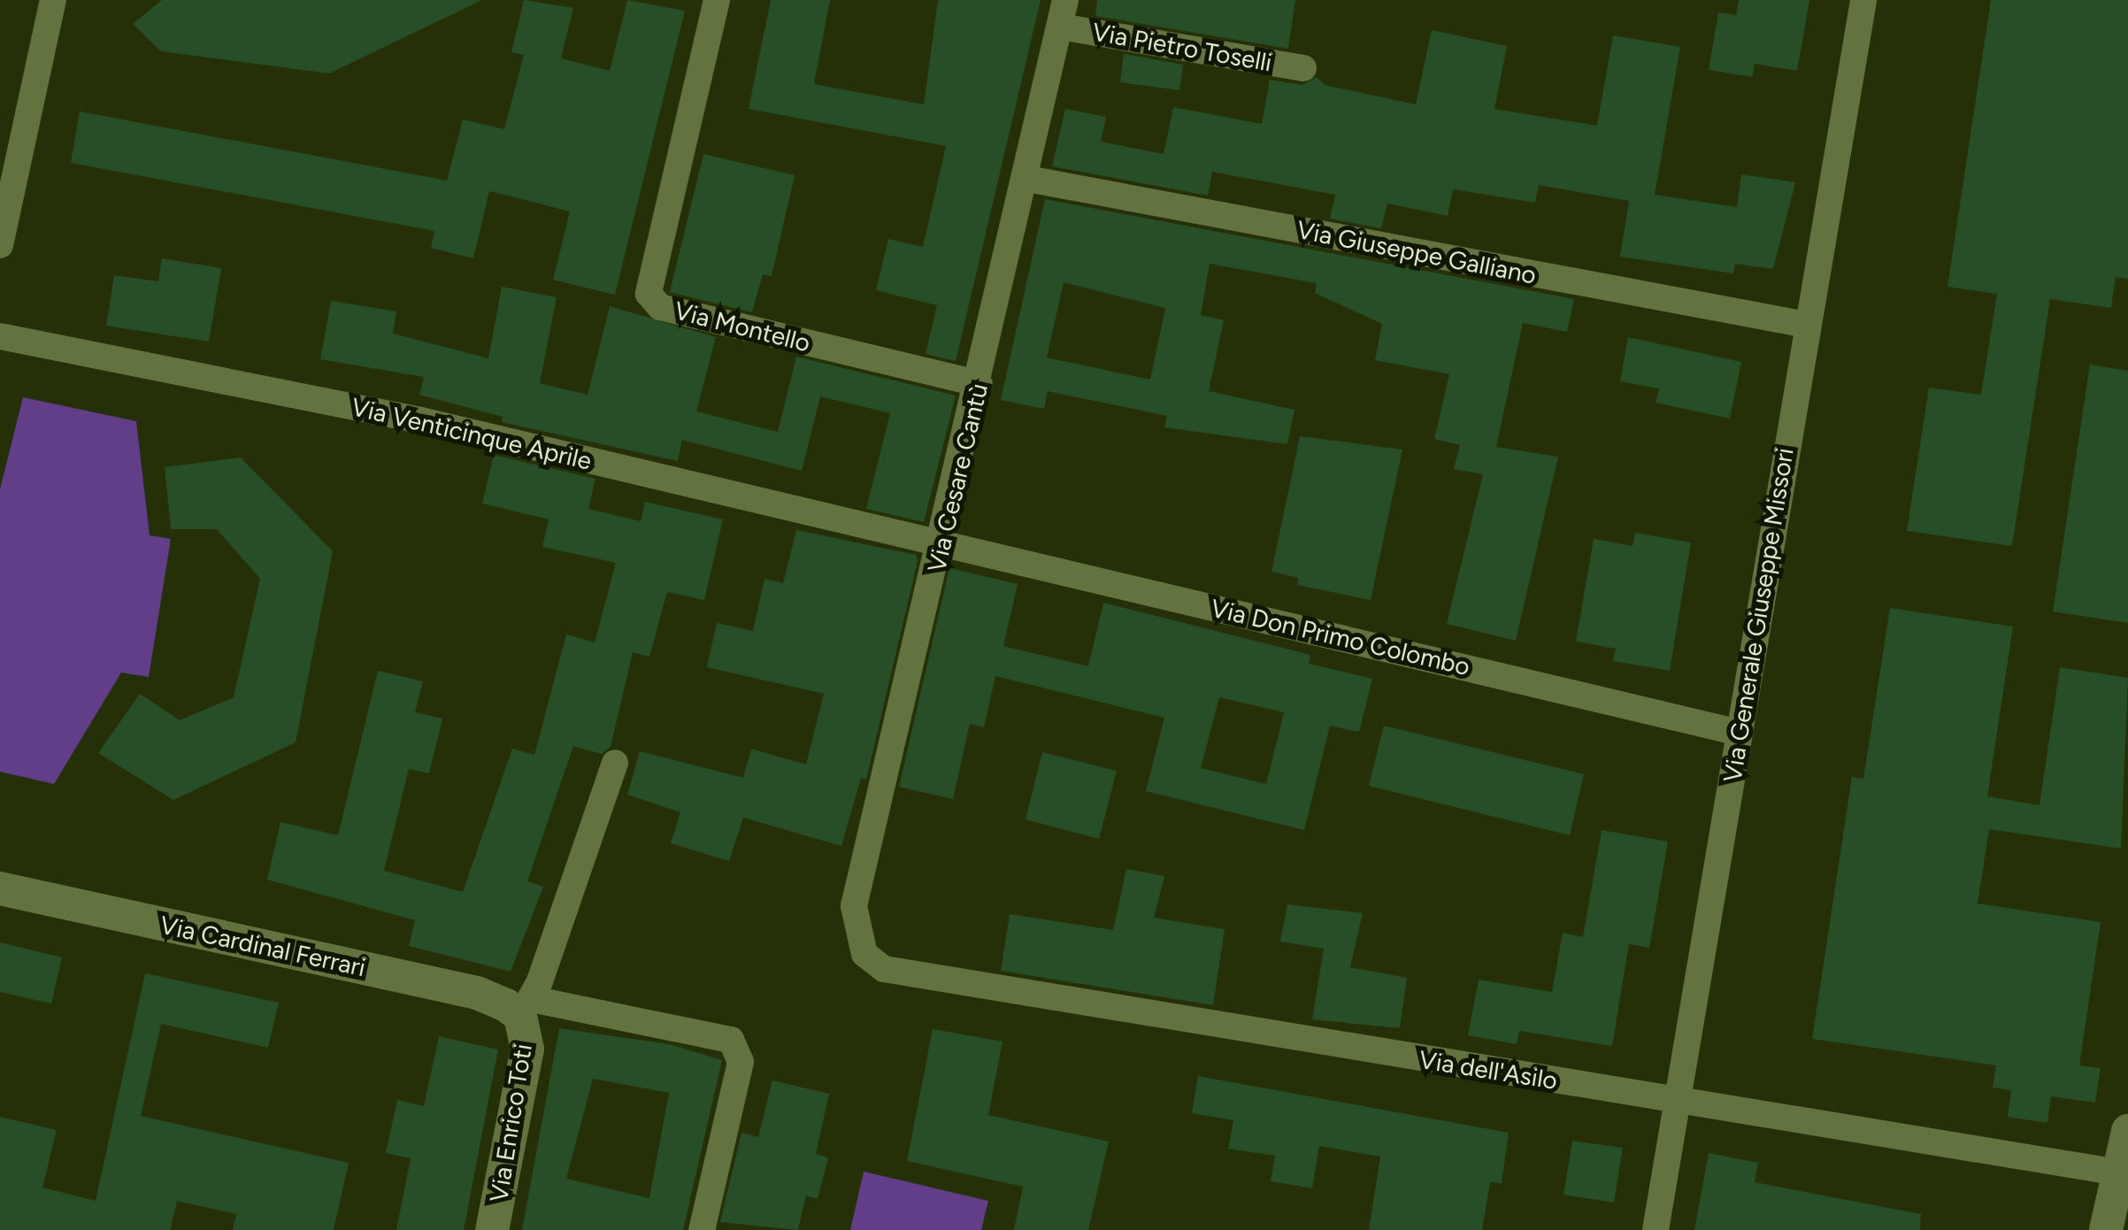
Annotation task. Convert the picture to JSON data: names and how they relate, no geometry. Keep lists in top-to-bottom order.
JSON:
{
  "streets": {
    "street": [
      "Via Pietro Toselli",
      "Via Giuseppe Galliano",
      "Via Montello",
      "Via Venticinque Aprile",
      "Via Cesare Cantù",
      "Via Generale Giuseppe Missori",
      "Via Don Primo Colombo",
      "Via Cardinal Ferrari",
      "Via dell'Asilo",
      "Via Enrico Toti"
    ]
  },
  "crossings": [
    ["Via Pietro Toselli", "Via Cesare Cantù"],
    ["Via Giuseppe Galliano", "Via Cesare Cantù"],
    ["Via Giuseppe Galliano", "Via Generale Giuseppe Missori"],
    ["Via Montello", "Via Cesare Cantù"],
    ["Via Venticinque Aprile", "Via Cesare Cantù"],
    ["Via Venticinque Aprile", "Via Don Primo Colombo"],
    ["Via Cesare Cantù", "Via Don Primo Colombo"],
    ["Via Cesare Cantù", "Via dell'Asilo"],
    ["Via Generale Giuseppe Missori", "Via Don Primo Colombo"],
    ["Via Generale Giuseppe Missori", "Via dell'Asilo"],
    ["Via Cardinal Ferrari", "Via Enrico Toti"]
  ]
}
